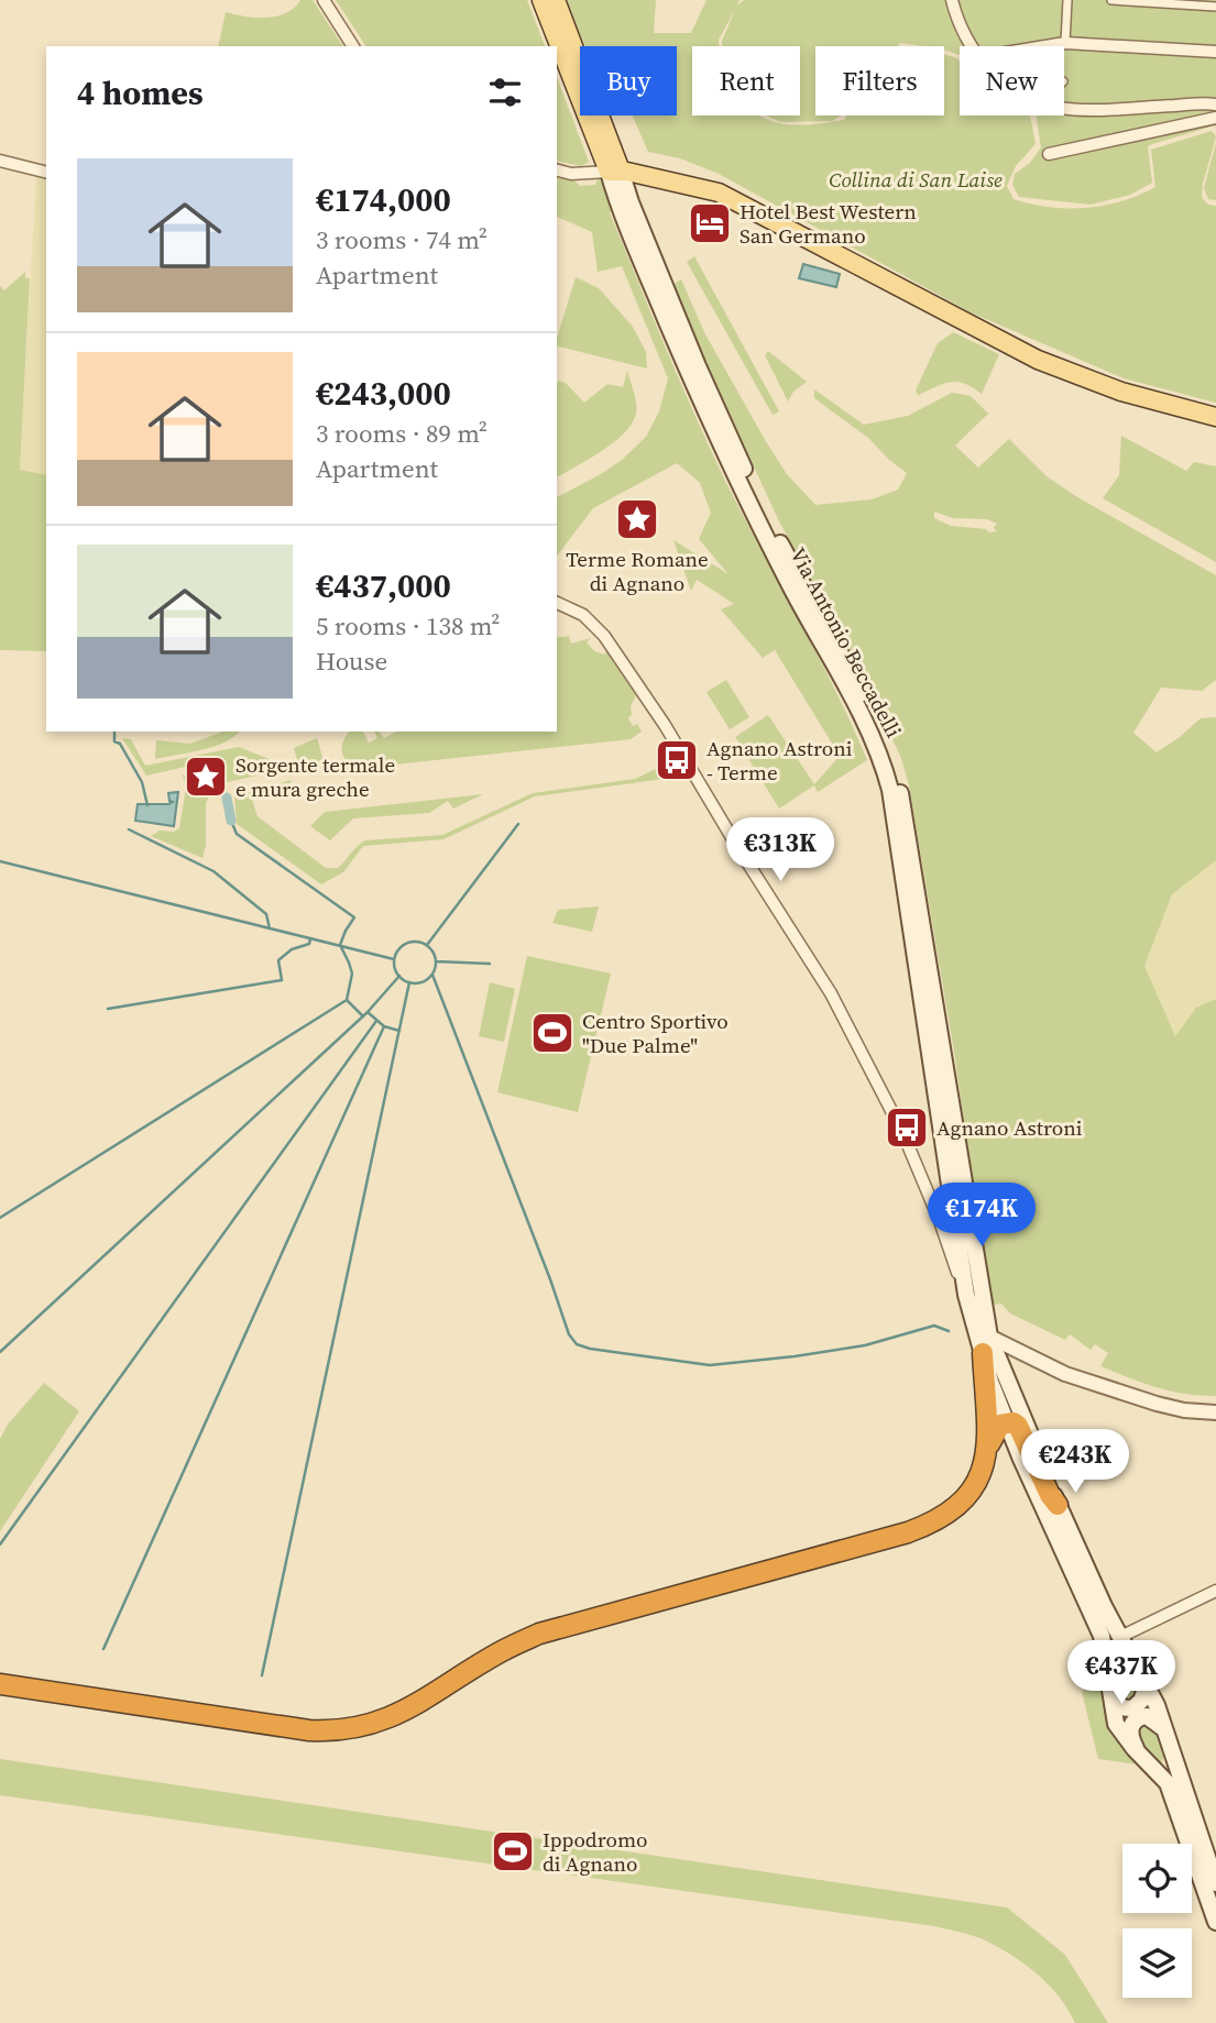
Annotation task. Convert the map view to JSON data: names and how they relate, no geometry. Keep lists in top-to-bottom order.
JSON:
{
  "streets": {
    "main road": ["Via Antonio Beccadelli"]
  },
  "parks": ["Collina di San Laise"],
  "places": {
    "hotel": ["Hotel Best Western San Germano"],
    "place": ["Terme Romane di Agnano", "Sorgente termale e mura greche"],
    "bus stop": ["Agnano Astroni - Terme", "Agnano Astroni"],
    "sports": ["Centro Sportivo \"Due Palme\"", "Ippodromo di Agnano"]
  },
  "page": {
    "chip": [
      "Buy",
      "Rent",
      "Filters",
      "New"
    ],
    "heading": "4 homes",
    "list": [
      {
        "name": "€174,000",
        "note": "3 rooms · 74 m² · Apartment"
      },
      {
        "name": "€243,000",
        "note": "3 rooms · 89 m² · Apartment"
      },
      {
        "name": "€437,000",
        "note": "5 rooms · 138 m² · House"
      }
    ],
    "price": [
      "€313K",
      "€174K",
      "€243K",
      "€437K"
    ]
  }
}
